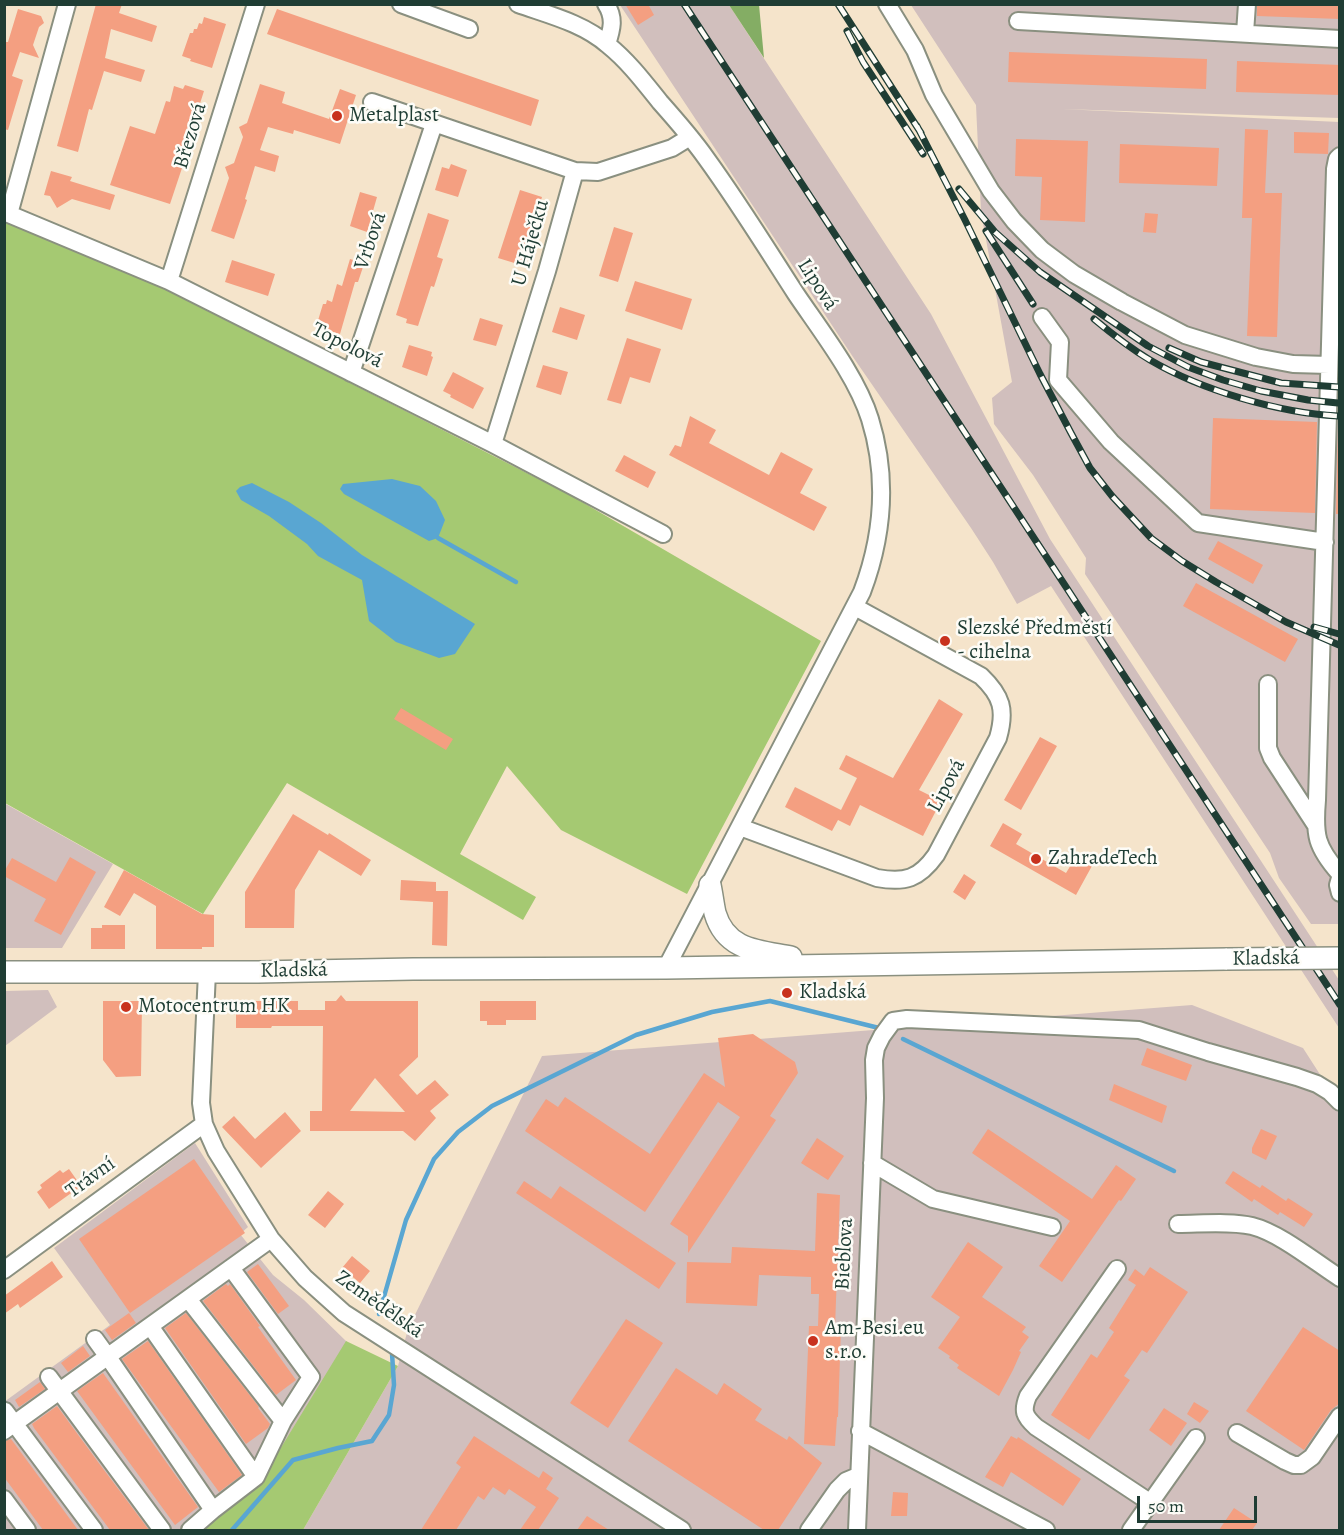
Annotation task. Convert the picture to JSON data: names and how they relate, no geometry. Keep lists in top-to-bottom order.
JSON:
{
  "streets": {
    "main road": ["Kladská"],
    "street": [
      "Březová",
      "Vrbová",
      "U Háječku",
      "Lipová",
      "Topolová",
      "Trávní",
      "Bieblova",
      "Zemědělská"
    ]
  },
  "crossings": [
    ["Březová", "Topolová"],
    ["Vrbová", "Topolová"],
    ["U Háječku", "Topolová"],
    ["Lipová", "Kladská"],
    ["Kladská", "Zemědělská"],
    ["Trávní", "Zemědělská"]
  ],
  "places": [
    "Metalplast",
    "Slezské Předměstí - cihelna",
    "ZahradeTech",
    "Kladská",
    "Motocentrum HK",
    "Am-Besi.eu s.r.o."
  ],
  "scale_bar": "50 m"
}
